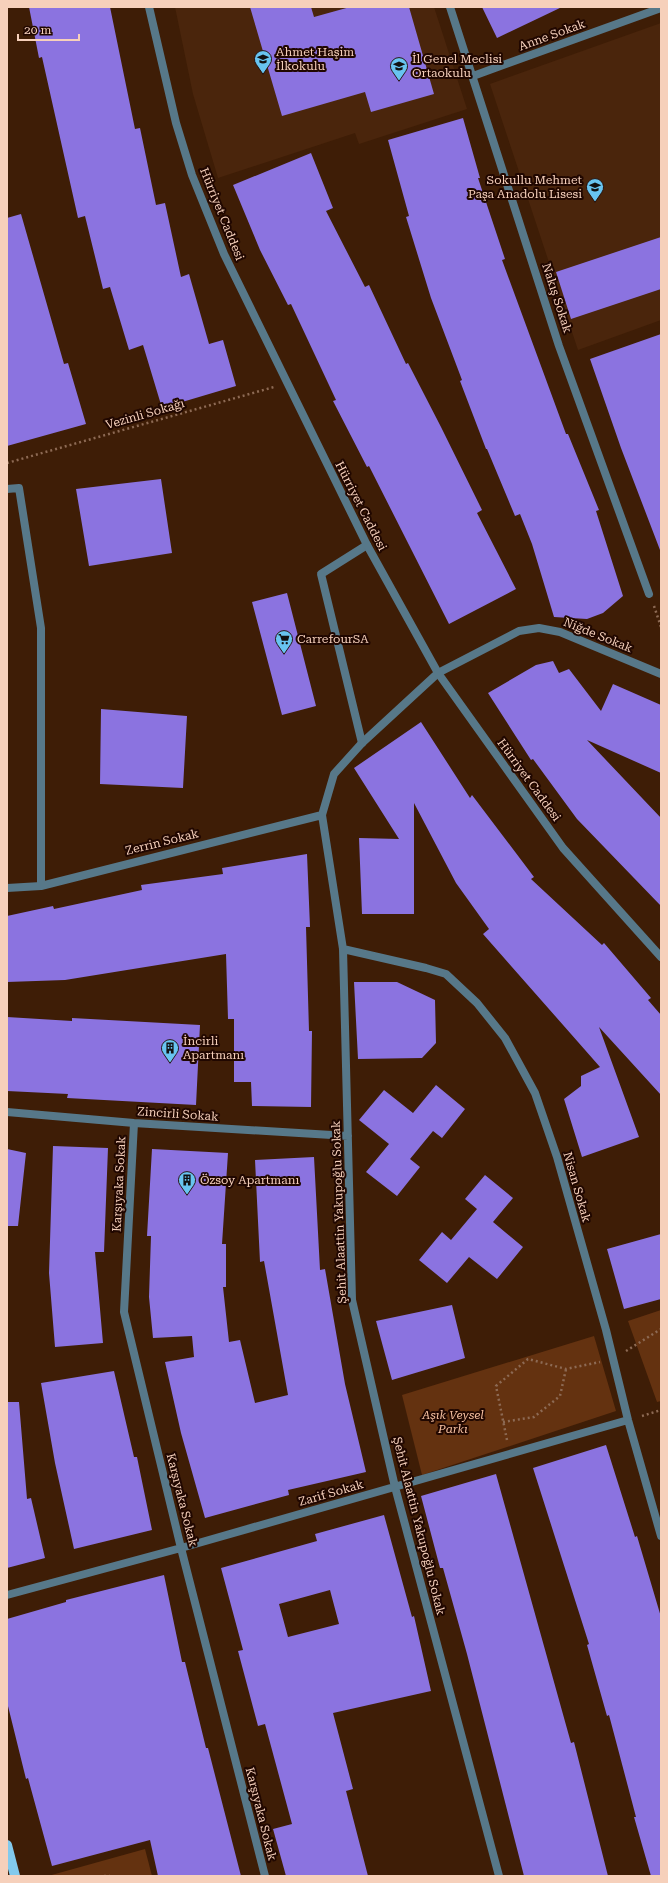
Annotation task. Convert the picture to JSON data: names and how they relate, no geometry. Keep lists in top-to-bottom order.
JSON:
{
  "streets": {
    "street": [
      "Anne Sokak",
      "Hürriyet Caddesi",
      "Nakış Sokak",
      "Niğde Sokak",
      "Zerrin Sokak",
      "Zincirli Sokak",
      "Karşıyaka Sokak",
      "Nisan Sokak",
      "Şehit Alaattin Yakupoğlu Sokak",
      "Zarif Sokak"
    ],
    "path": ["Vezinli Sokağı"]
  },
  "crossings": [
    ["Anne Sokak", "Nakış Sokak"],
    ["Hürriyet Caddesi", "Vezinli Sokağı"],
    ["Hürriyet Caddesi", "Niğde Sokak"],
    ["Hürriyet Caddesi", "Şehit Alaattin Yakupoğlu Sokak"],
    ["Niğde Sokak", "Şehit Alaattin Yakupoğlu Sokak"],
    ["Zerrin Sokak", "Şehit Alaattin Yakupoğlu Sokak"],
    ["Zincirli Sokak", "Karşıyaka Sokak"],
    ["Zincirli Sokak", "Şehit Alaattin Yakupoğlu Sokak"],
    ["Karşıyaka Sokak", "Zarif Sokak"],
    ["Nisan Sokak", "Şehit Alaattin Yakupoğlu Sokak"],
    ["Nisan Sokak", "Zarif Sokak"],
    ["Şehit Alaattin Yakupoğlu Sokak", "Zarif Sokak"]
  ],
  "parks": ["Aşık Veysel Parkı"],
  "places": {
    "school or university": ["Ahmet Haşim İlkokulu", "İl Genel Meclisi Ortaokulu", "Sokullu Mehmet Paşa Anadolu Lisesi"],
    "supermarket": ["CarrefourSA"],
    "building": ["İncirli Apartmanı", "Özsoy Apartmanı"]
  },
  "scale_bar": "20 m"
}
